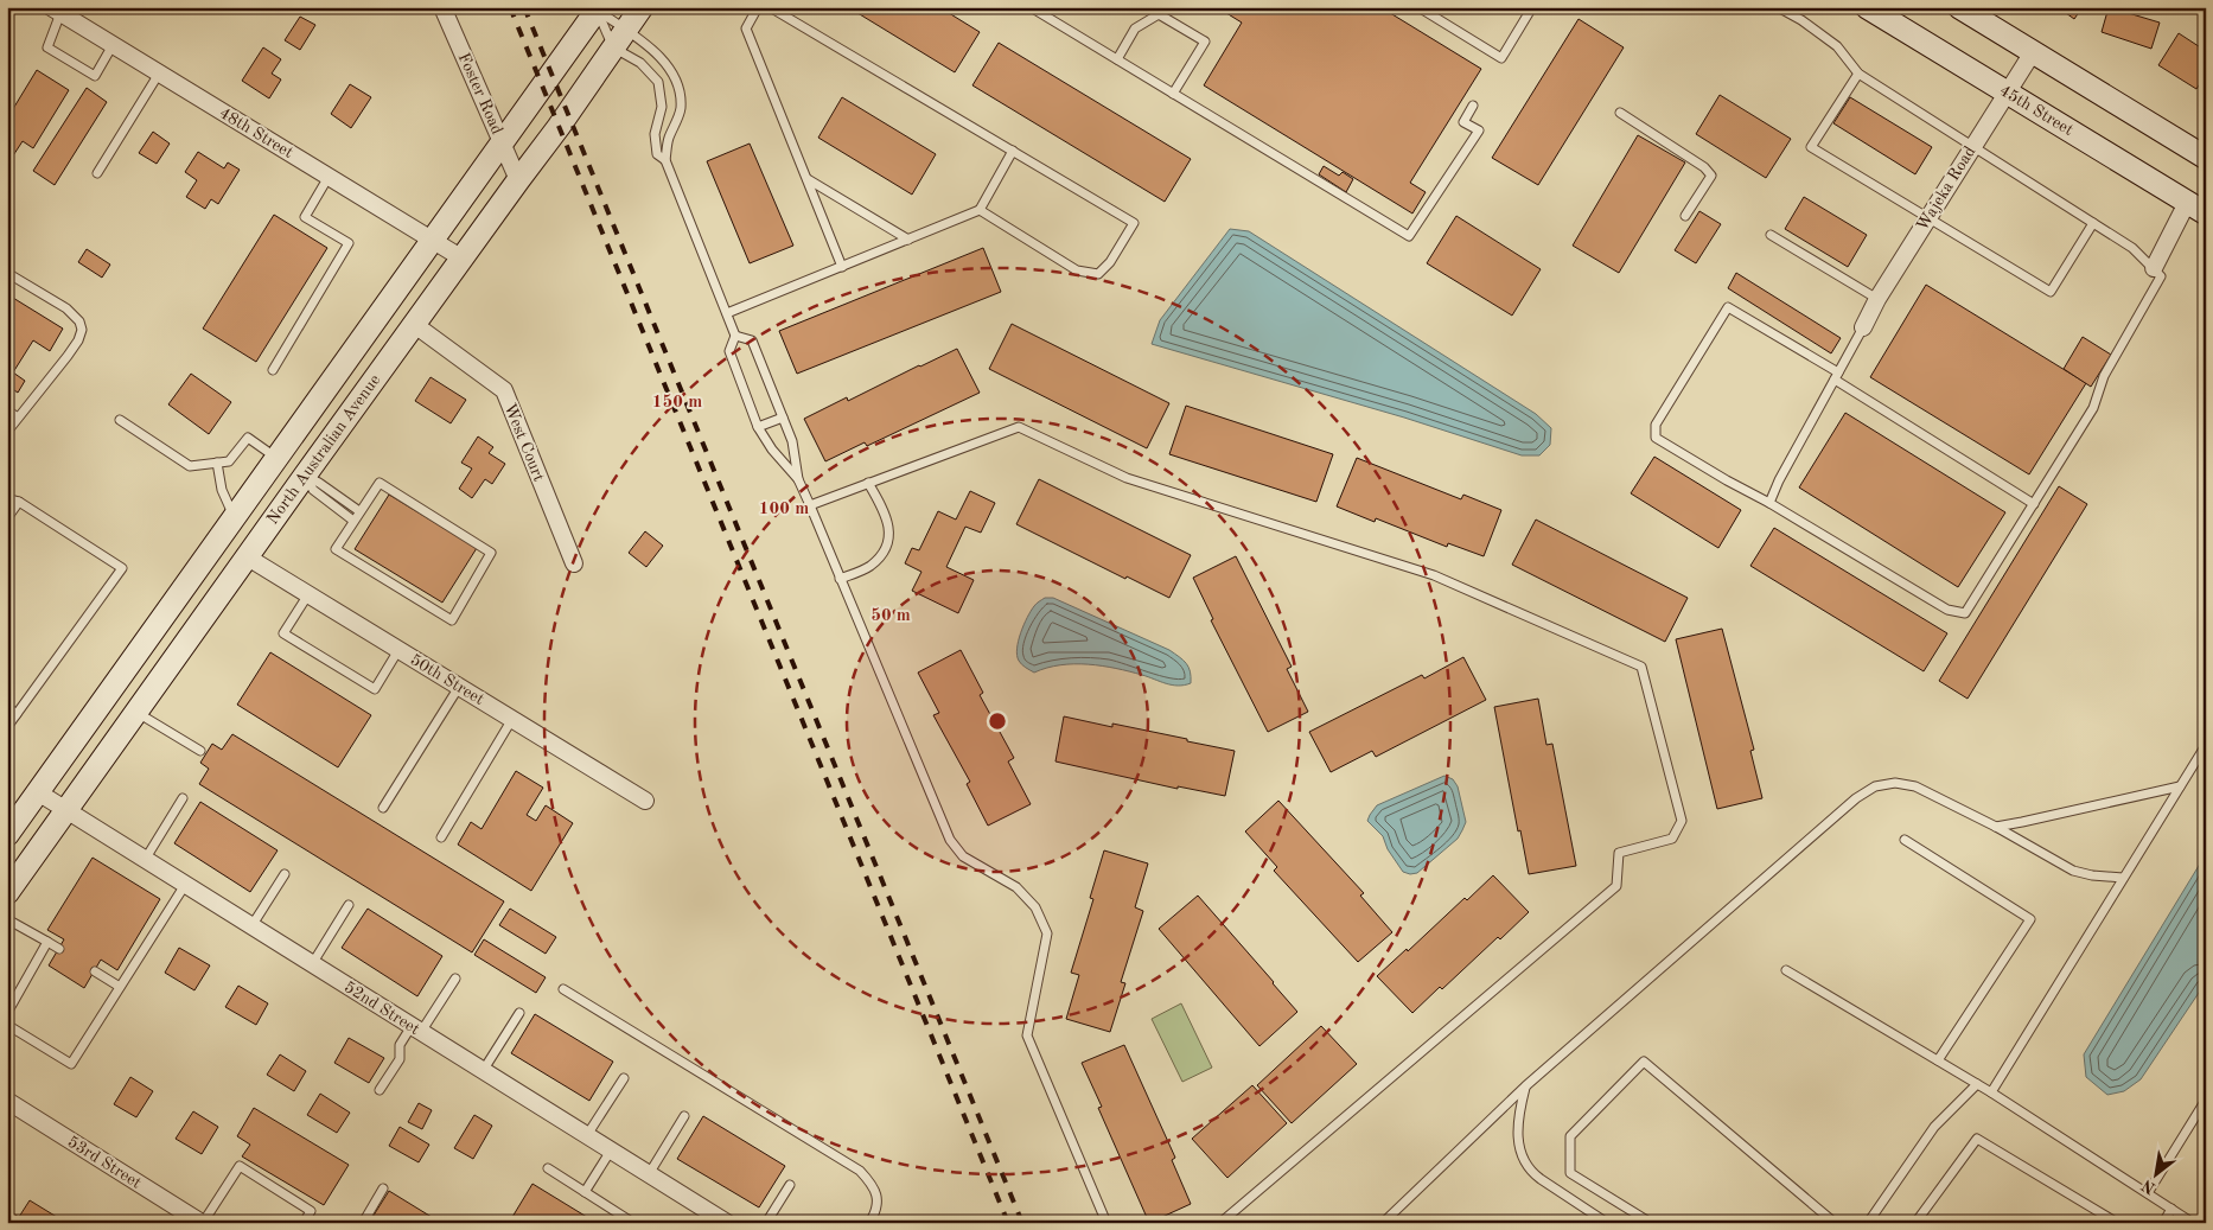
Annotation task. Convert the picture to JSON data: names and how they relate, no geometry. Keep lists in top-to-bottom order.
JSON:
{
  "streets": {
    "main road": ["45th Street", "North Australian Avenue"],
    "street": [
      "Foster Road",
      "48th Street",
      "Wajeka Road",
      "West Court",
      "50th Street",
      "52nd Street",
      "53rd Street"
    ]
  },
  "crossings": [
    ["Foster Road", "North Australian Avenue"],
    ["45th Street", "Wajeka Road"],
    ["48th Street", "North Australian Avenue"],
    ["West Court", "North Australian Avenue"],
    ["North Australian Avenue", "50th Street"],
    ["North Australian Avenue", "52nd Street"]
  ],
  "north": "bottom left",
  "rings": ["150 m", "100 m", "50 m"]
}
